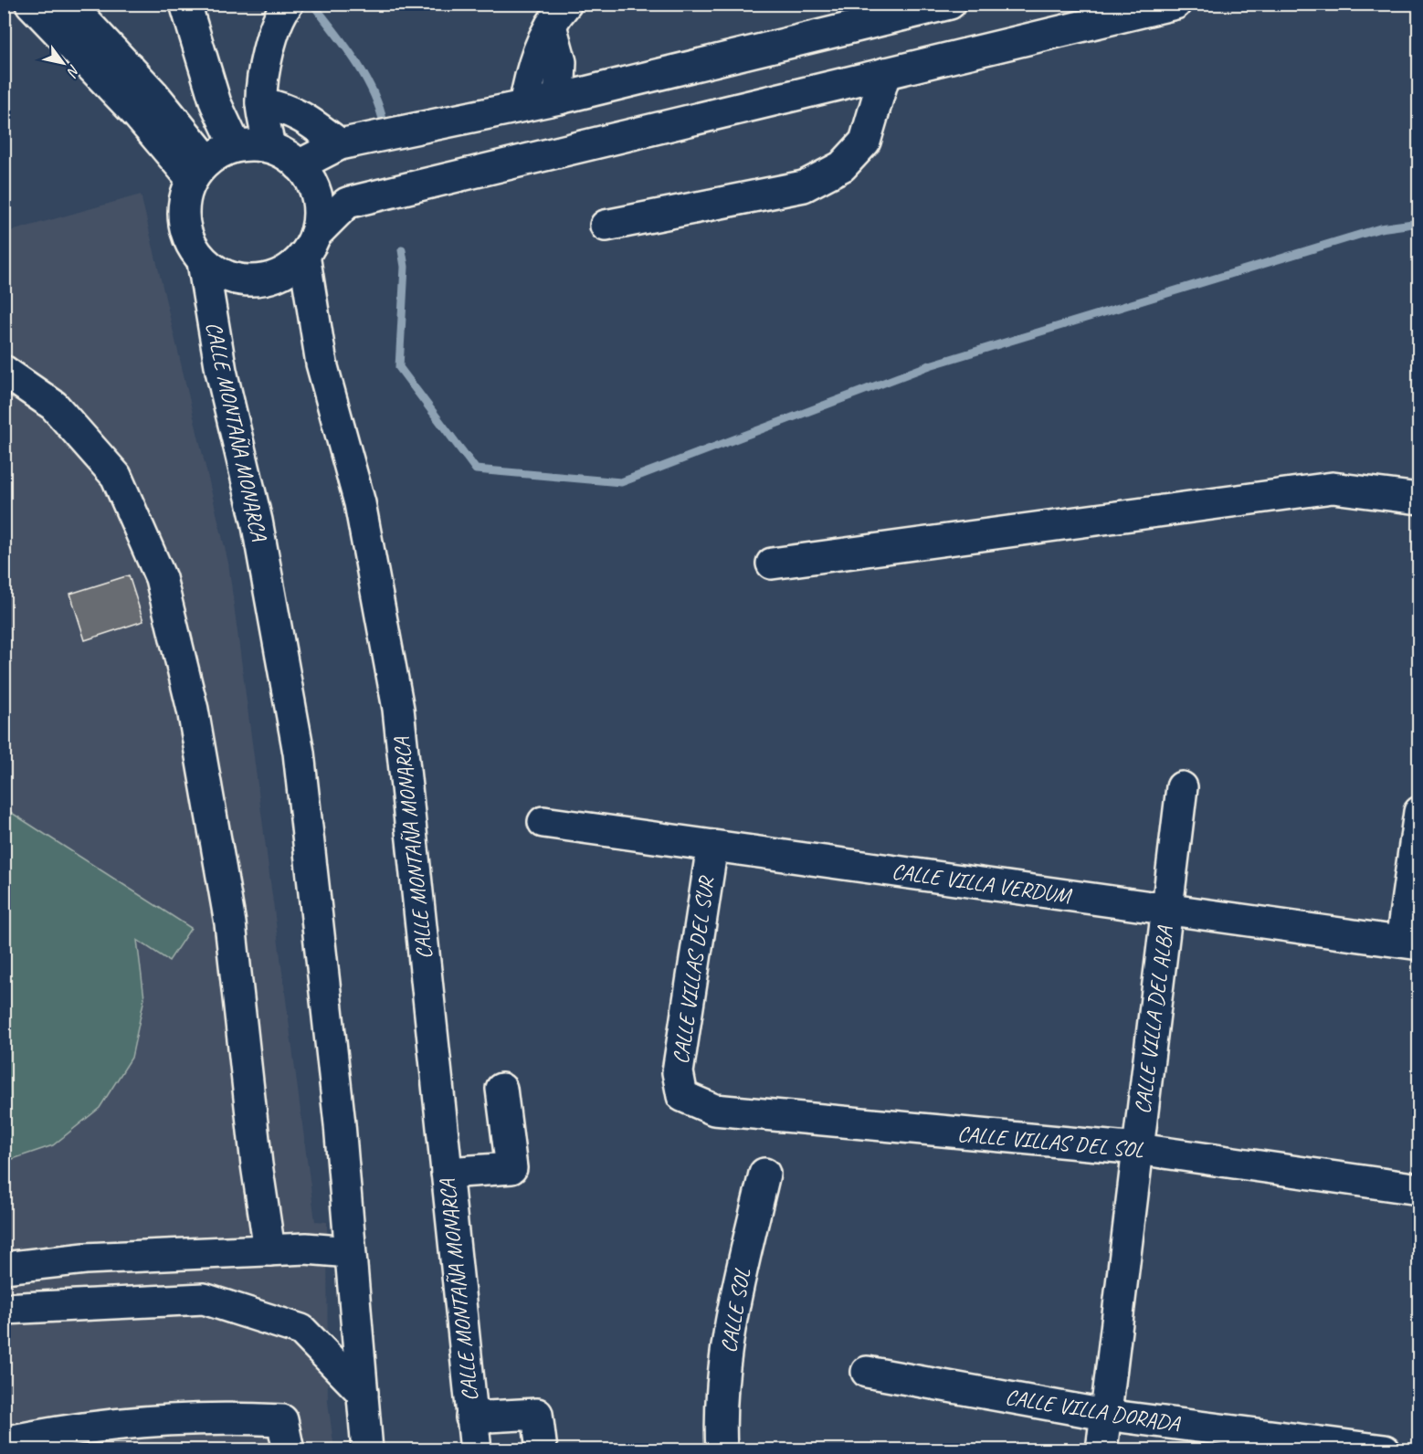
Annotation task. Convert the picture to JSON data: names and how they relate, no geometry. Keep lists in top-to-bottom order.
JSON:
{
  "streets": {
    "main road": [
      "CALLE MONTAÑA MONARCA",
      "CALLE VILLA VERDUM",
      "CALLE VILLAS DEL SUR",
      "CALLE VILLA DEL ALBA",
      "CALLE VILLAS DEL SOL",
      "CALLE SOL",
      "CALLE VILLA DORADA"
    ]
  },
  "crossings": [
    ["CALLE VILLA VERDUM", "CALLE VILLAS DEL SUR"],
    ["CALLE VILLA VERDUM", "CALLE VILLA DEL ALBA"],
    ["CALLE VILLAS DEL SUR", "CALLE VILLAS DEL SOL"],
    ["CALLE VILLA DEL ALBA", "CALLE VILLAS DEL SOL"],
    ["CALLE VILLA DEL ALBA", "CALLE VILLA DORADA"]
  ],
  "north": "bottom right"
}
